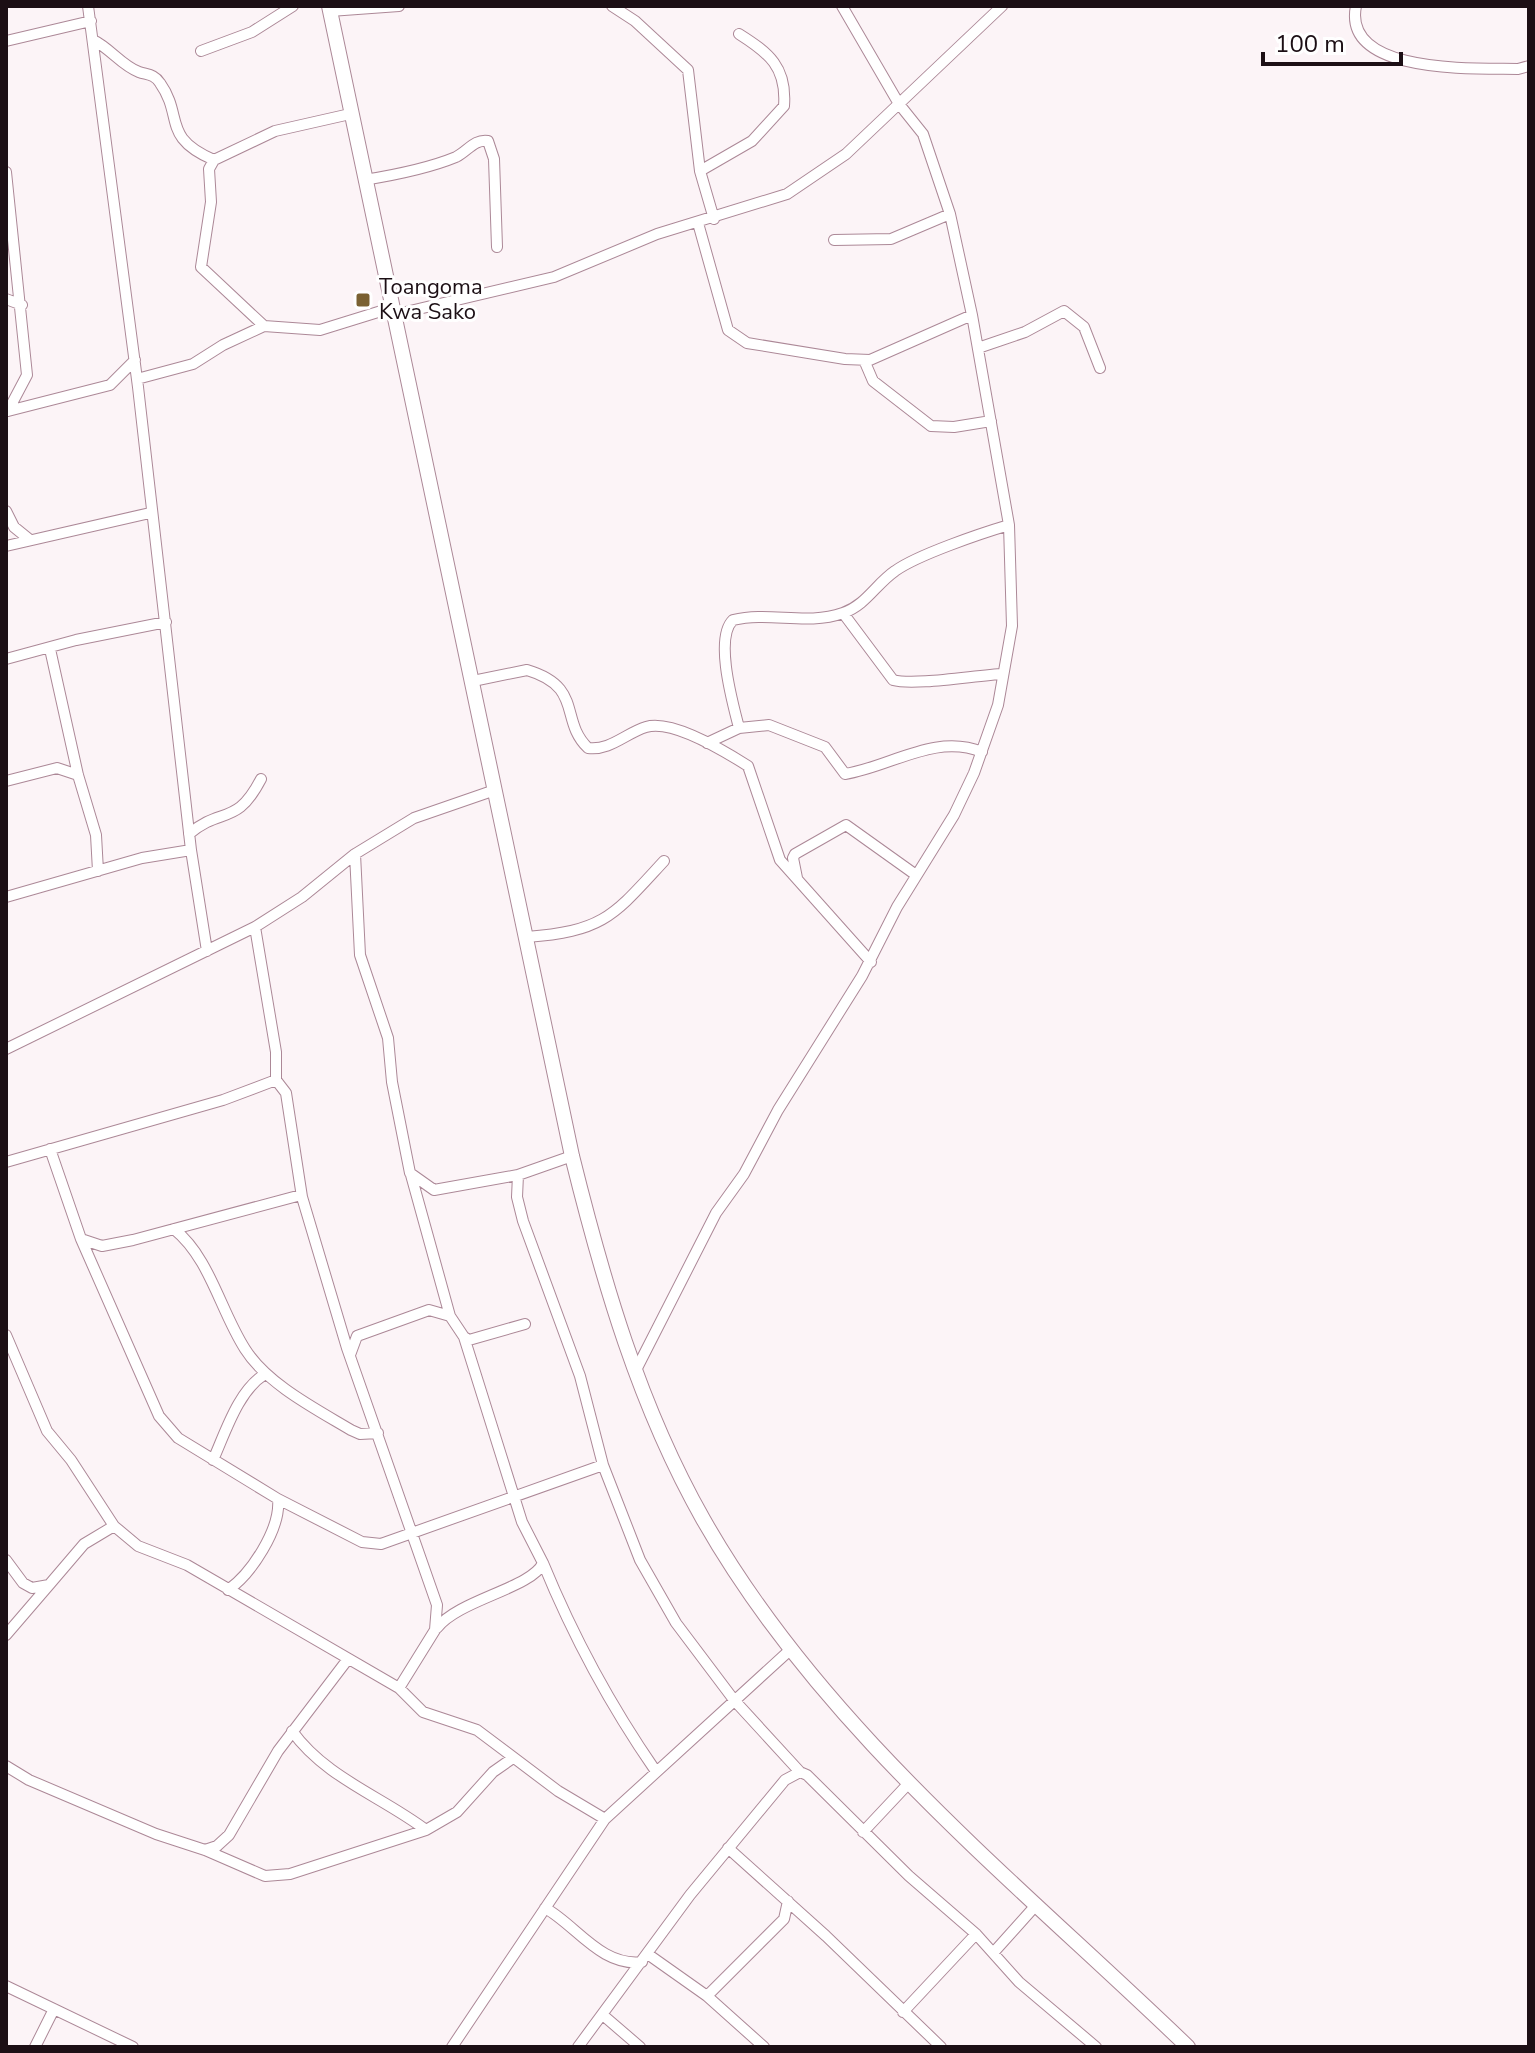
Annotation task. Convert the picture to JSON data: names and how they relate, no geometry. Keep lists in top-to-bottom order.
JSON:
{
  "places": {
    "transit": ["Toangoma Kwa Sako"]
  },
  "scale_bar": "100 m"
}
